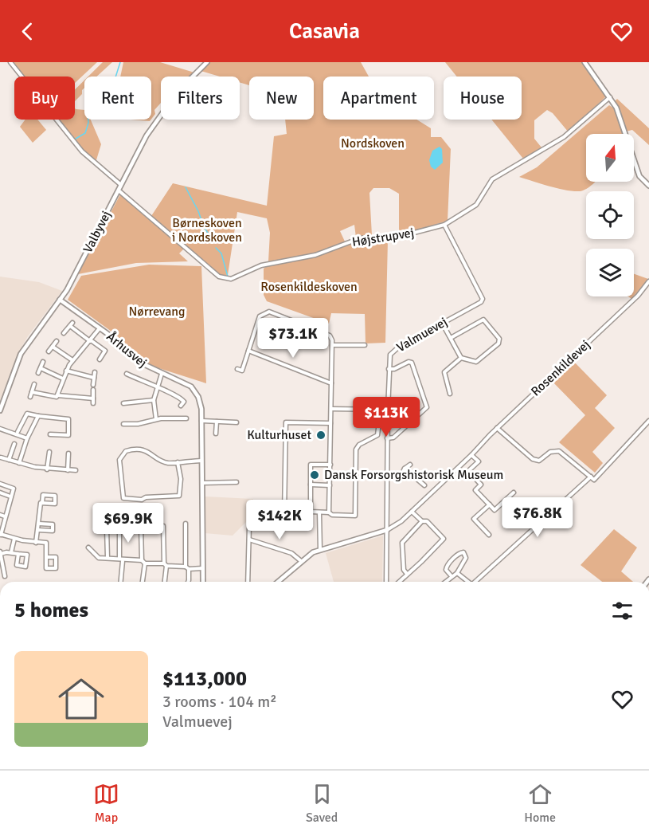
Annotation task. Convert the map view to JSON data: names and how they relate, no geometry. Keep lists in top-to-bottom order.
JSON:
{
  "streets": {
    "street": [
      "Valbyvej",
      "Højstrupvej",
      "Valmuevej",
      "Århusvej",
      "Rosenkildevej"
    ]
  },
  "crossings": [
    ["Valbyvej", "Højstrupvej"],
    ["Valbyvej", "Århusvej"],
    ["Højstrupvej", "Valmuevej"],
    ["Valmuevej", "Rosenkildevej"]
  ],
  "parks": [
    "Nordskoven",
    "Børneskoven i Nordskoven",
    "Rosenkildeskoven",
    "Nørrevang"
  ],
  "places": ["Kulturhuset", "Dansk Forsorgshistorisk Museum"],
  "north": "top",
  "page": {
    "header": "Casavia",
    "chip": [
      "Buy",
      "Rent",
      "Filters",
      "New",
      "Apartment",
      "House"
    ],
    "price": [
      "$73.1K",
      "$113K",
      "$76.8K",
      "$142K",
      "$69.9K"
    ],
    "heading": "5 homes",
    "list": [
      {
        "name": "$113,000",
        "note": "3 rooms · 104 m² · Valmuevej"
      }
    ],
    "tabs": ["Map", "Saved", "Home"]
  }
}
